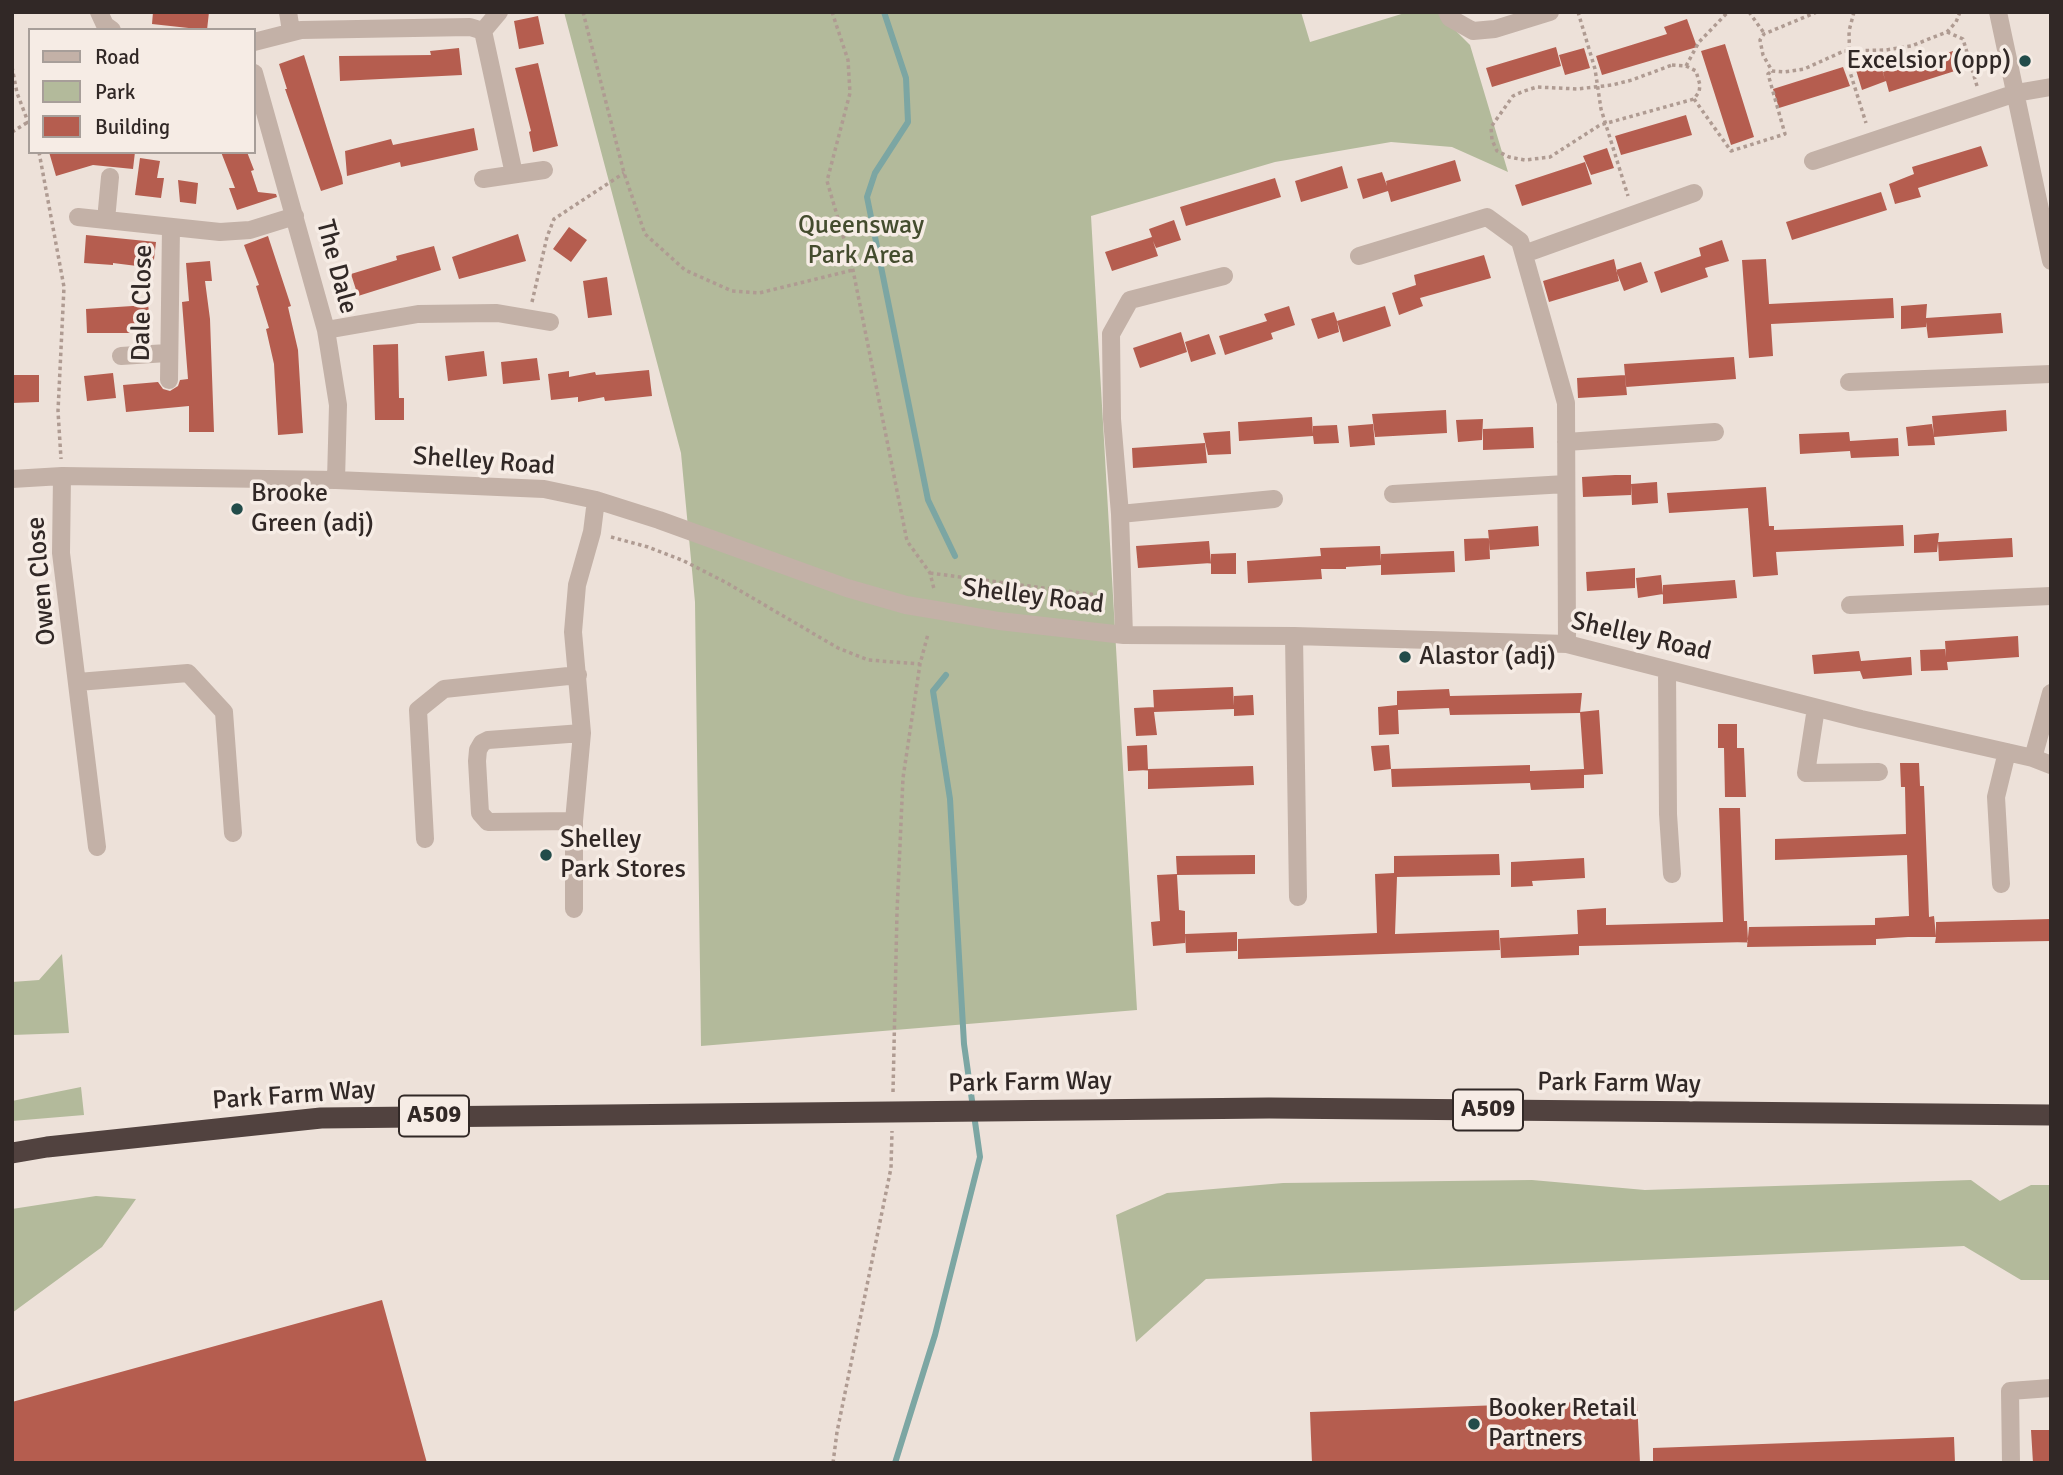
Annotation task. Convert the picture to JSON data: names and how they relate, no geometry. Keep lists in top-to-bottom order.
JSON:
{
  "streets": {
    "highway": ["Park Farm Way", "A509"],
    "street": [
      "The Dale",
      "Dale Close",
      "Shelley Road",
      "Owen Close"
    ]
  },
  "crossings": [
    ["The Dale", "Dale Close"],
    ["The Dale", "Shelley Road"],
    ["Shelley Road", "Owen Close"]
  ],
  "parks": ["Queensway Park Area"],
  "places": [
    "Excelsior (opp)",
    "Brooke Green (adj)",
    "Alastor (adj)",
    "Shelley Park Stores",
    "Booker Retail Partners"
  ],
  "legend": ["Road", "Park", "Building"]
}
